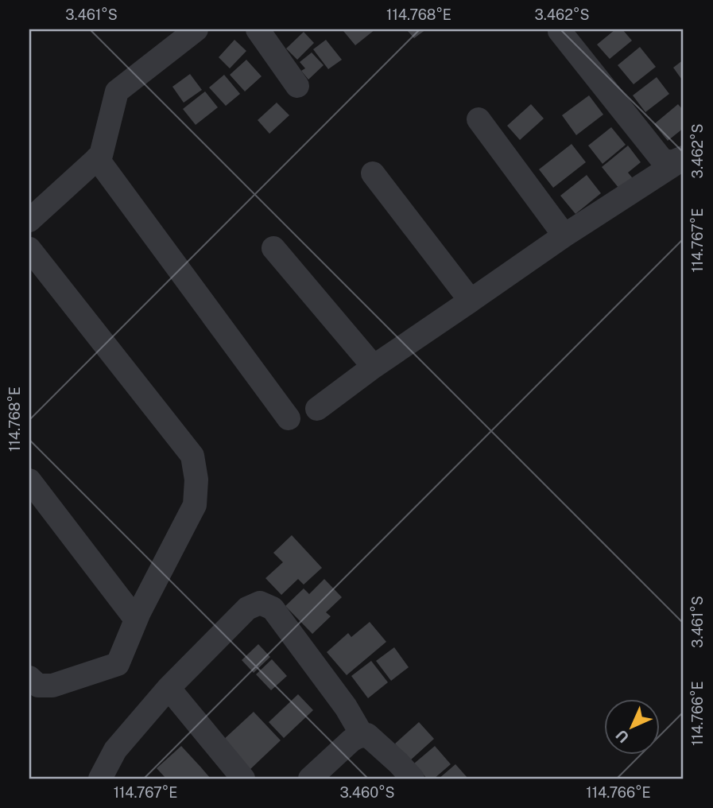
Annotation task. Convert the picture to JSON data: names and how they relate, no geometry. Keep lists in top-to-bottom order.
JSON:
{
  "north": "bottom left",
  "coordinates": [
    "3.461°S",
    "114.768°E",
    "3.462°S",
    "114.767°E",
    "114.766°E",
    "3.460°S"
  ]
}
